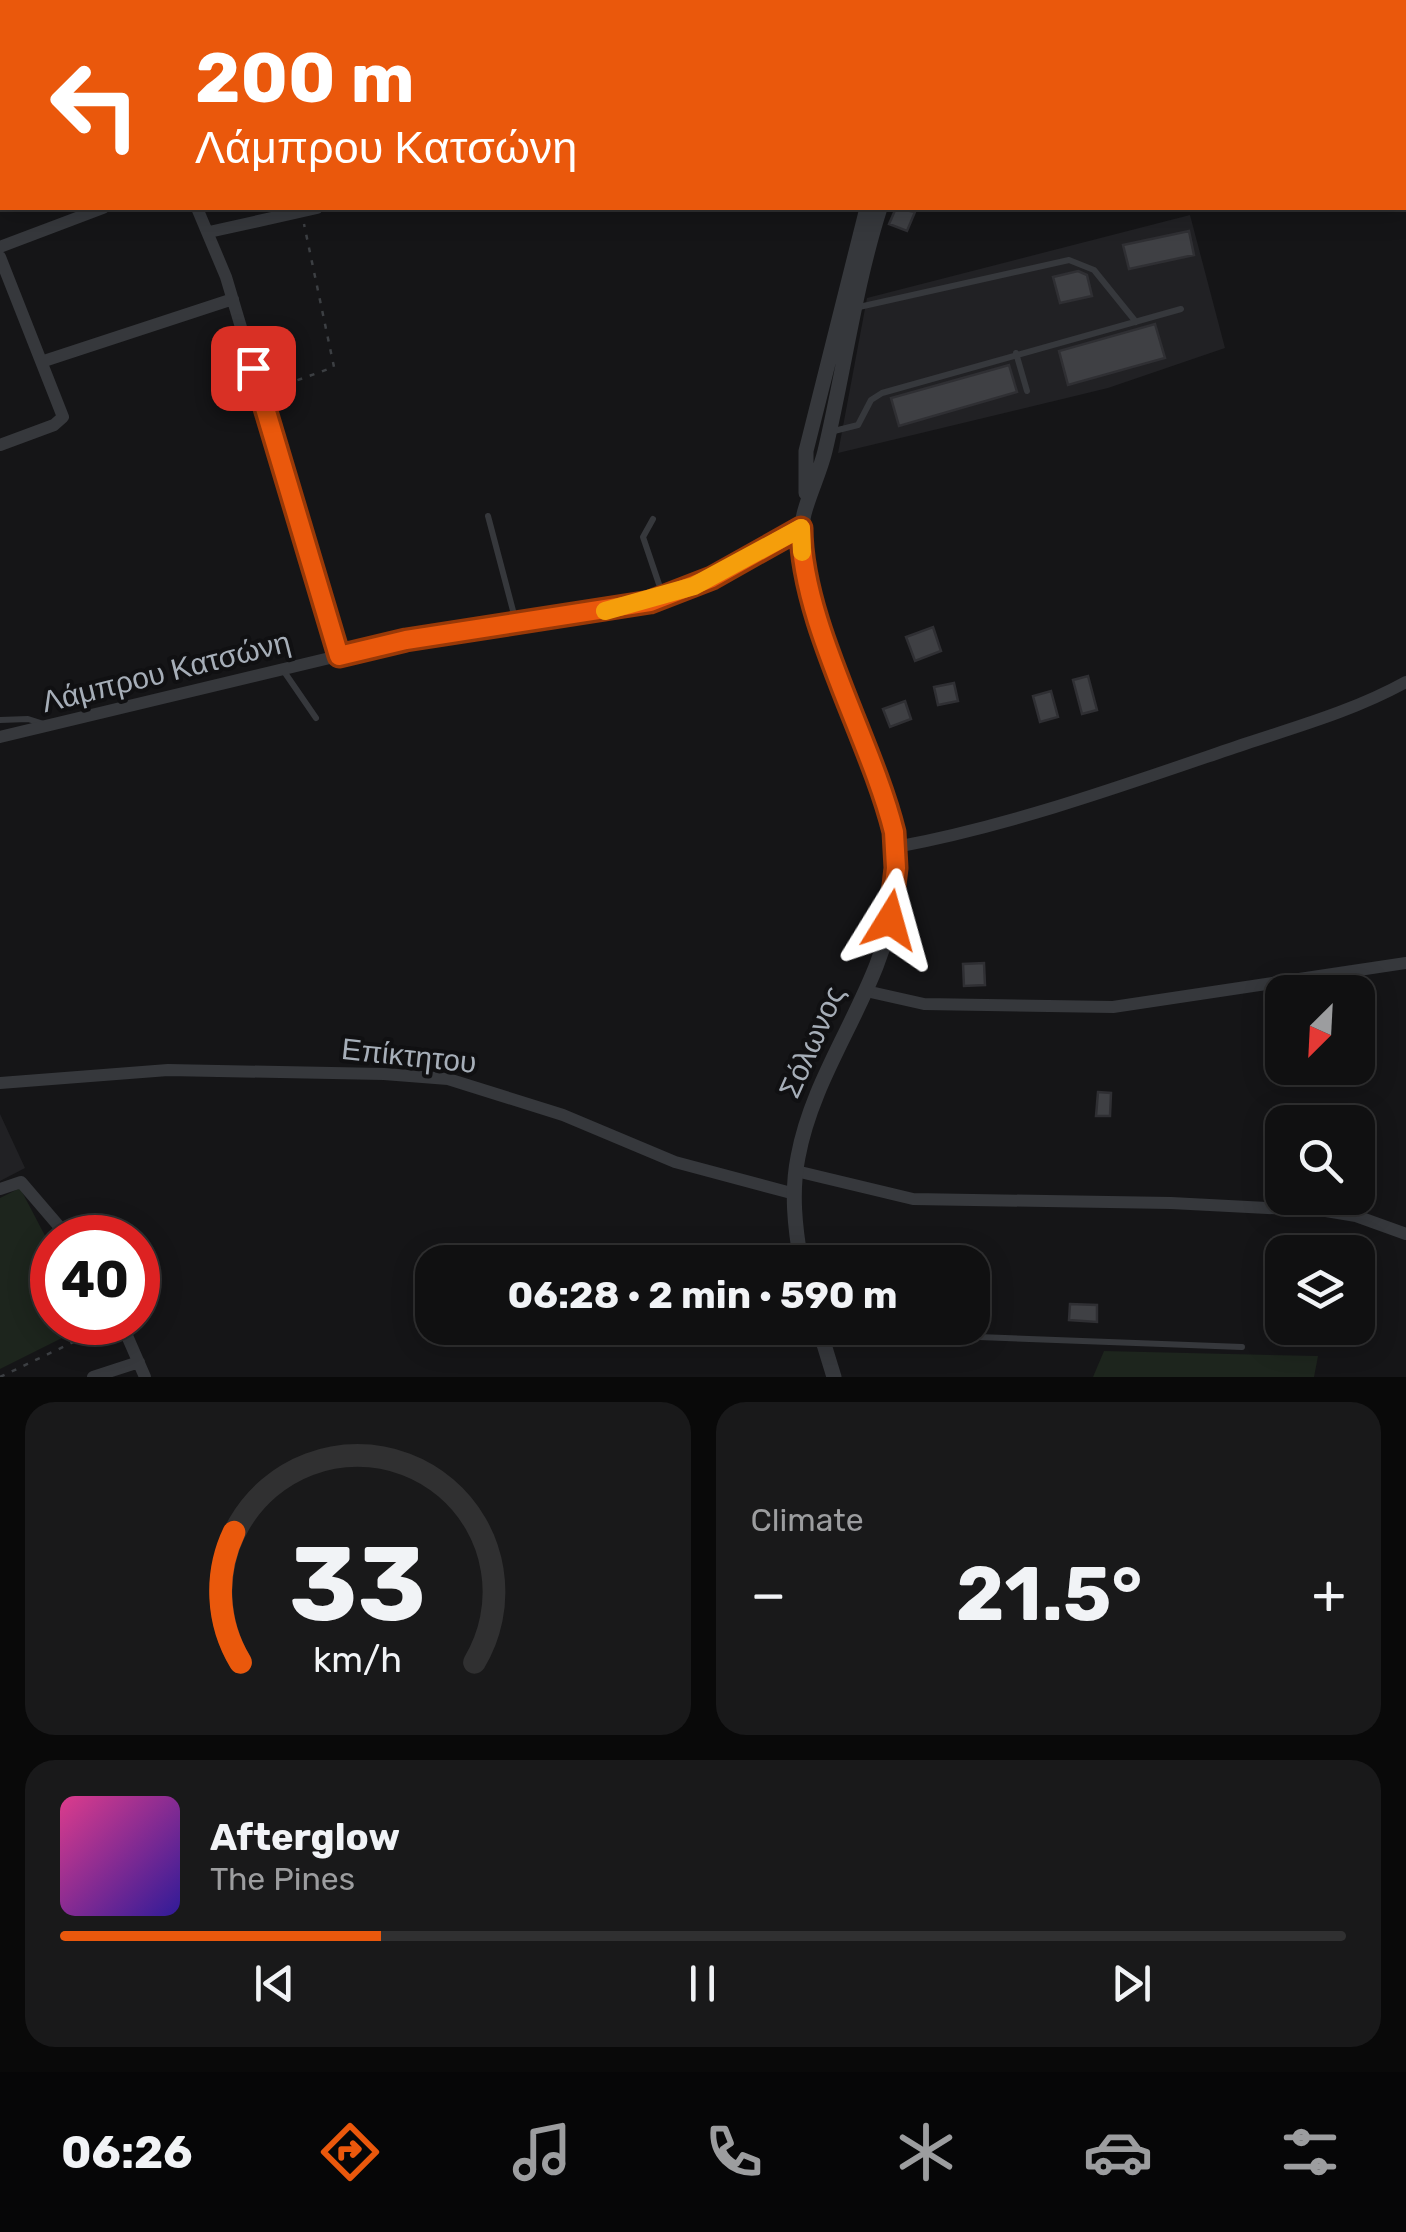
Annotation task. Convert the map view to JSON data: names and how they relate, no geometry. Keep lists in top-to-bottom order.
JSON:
{
  "streets": {
    "street": ["Λάμπρου Κατσώνη", "Σόλωνος", "Επίκτητου"]
  },
  "crossings": [
    ["Λάμπρου Κατσώνη", "Σόλωνος"],
    ["Σόλωνος", "Επίκτητου"]
  ],
  "north": "bottom left",
  "page": {
    "turn": ["200 m", "Λάμπρου Κατσώνη"],
    "limit": "40",
    "trip": "06:28 · 2 min · 590 m",
    "tile": "Climate",
    "heat": ["−", "21.5°", "+"],
    "song": ["Afterglow", "The Pines"],
    "tabs": "06:26",
    "gauge": ["33", "km/h"]
  }
}
